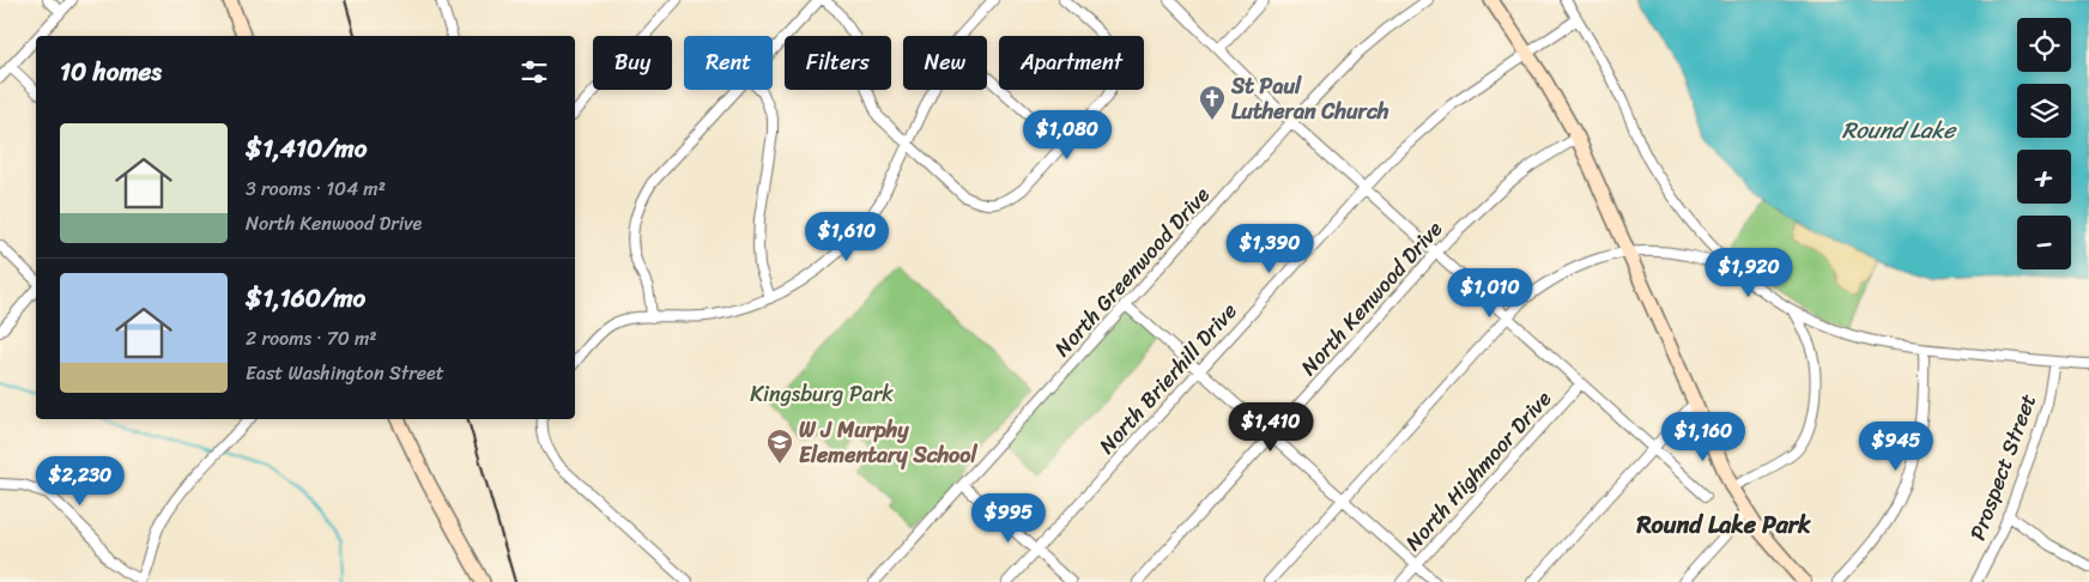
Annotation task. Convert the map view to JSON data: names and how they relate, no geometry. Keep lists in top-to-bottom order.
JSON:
{
  "streets": {
    "street": [
      "North Greenwood Drive",
      "North Kenwood Drive",
      "North Brierhill Drive",
      "Prospect Street",
      "North Highmoor Drive"
    ]
  },
  "districts": ["Round Lake Park"],
  "water": ["Round Lake"],
  "parks": ["Kingsburg Park"],
  "places": {
    "church": ["St Paul Lutheran Church"],
    "school or university": ["W J Murphy Elementary School"]
  },
  "page": {
    "map_buttons": ["+", "−"],
    "chip": [
      "Buy",
      "Rent",
      "Filters",
      "New",
      "Apartment"
    ],
    "heading": "10 homes",
    "list": [
      {
        "name": "$1,410/mo",
        "note": "3 rooms · 104 m² · North Kenwood Drive"
      },
      {
        "name": "$1,160/mo",
        "note": "2 rooms · 70 m² · East Washington Street"
      }
    ],
    "price": [
      "$1,080",
      "$1,610",
      "$1,390",
      "$1,920",
      "$1,010",
      "$1,410",
      "$1,160",
      "$945",
      "$2,230",
      "$995"
    ]
  }
}
